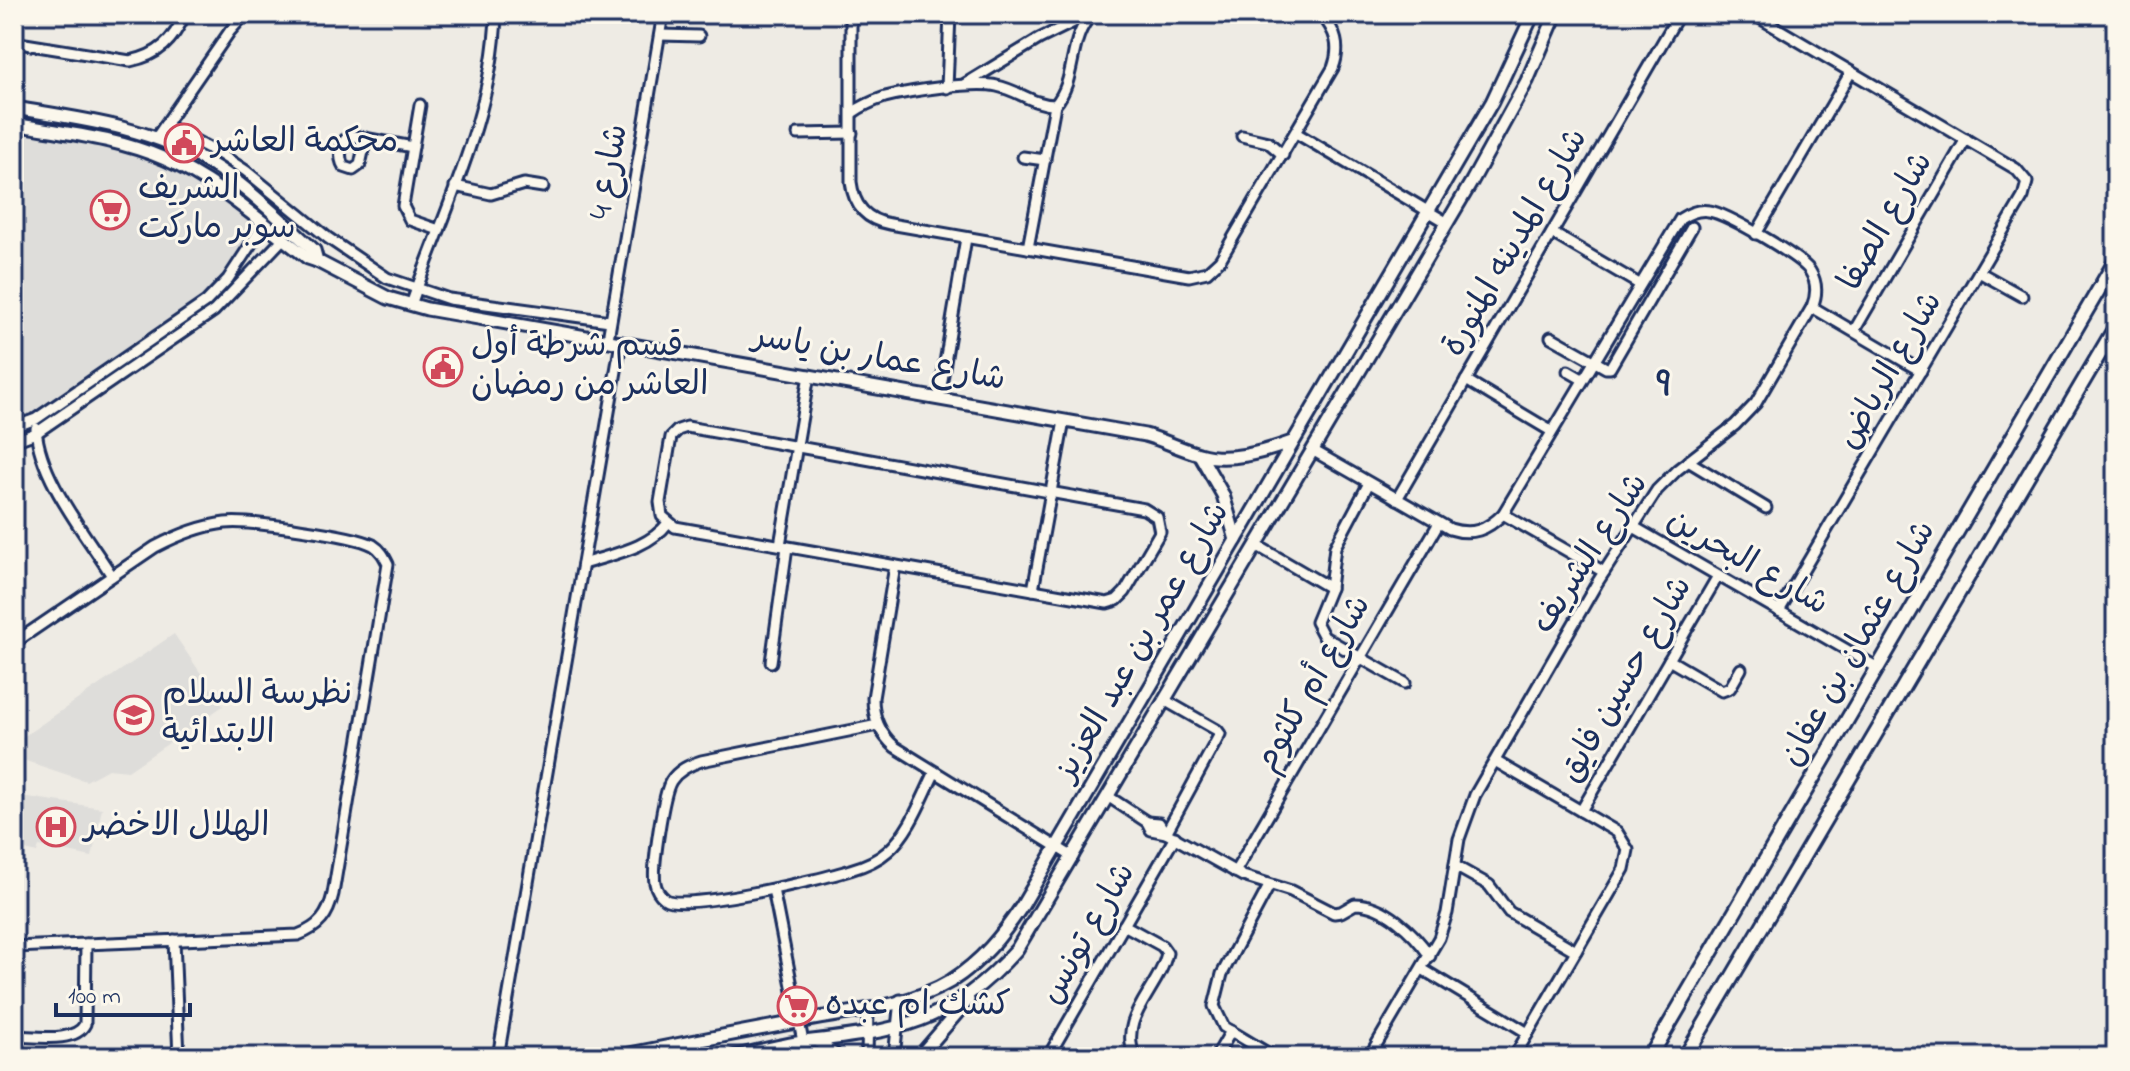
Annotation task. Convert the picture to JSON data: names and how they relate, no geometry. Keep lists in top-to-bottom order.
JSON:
{
  "streets": {
    "main road": ["شارع عثمان بن عفان"],
    "street": [
      "شارع 4",
      "شارع الصفا",
      "شارع المدينه المنورة",
      "شارع عمار بن ياسر",
      "شارع الرياض",
      "شارع الشريف",
      "شارع البحرين",
      "شارع عمر بن عبد العزيز",
      "شارع حسين فايق",
      "شارع أم كلثوم",
      "شارع تونس"
    ]
  },
  "crossings": [
    ["شارع 4", "شارع عمار بن ياسر"],
    ["شارع الصفا", "شارع الرياض"],
    ["شارع عمار بن ياسر", "شارع عمر بن عبد العزيز"],
    ["شارع الرياض", "شارع البحرين"],
    ["شارع الشريف", "شارع البحرين"],
    ["شارع البحرين", "شارع عثمان بن عفان"],
    ["شارع البحرين", "شارع حسين فايق"],
    ["شارع عمر بن عبد العزيز", "شارع تونس"]
  ],
  "districts": ["9"],
  "places": {
    "public building": ["محكمة العاشر", "قسم شرطة أول العاشر من رمضان"],
    "supermarket": ["الشريف سوبر ماركت", "كشك ام عبده"],
    "school or university": ["نظرسة السلام الابتدائية"],
    "hospital": ["الهلال الاخضر"]
  },
  "scale_bar": "100 m"
}
